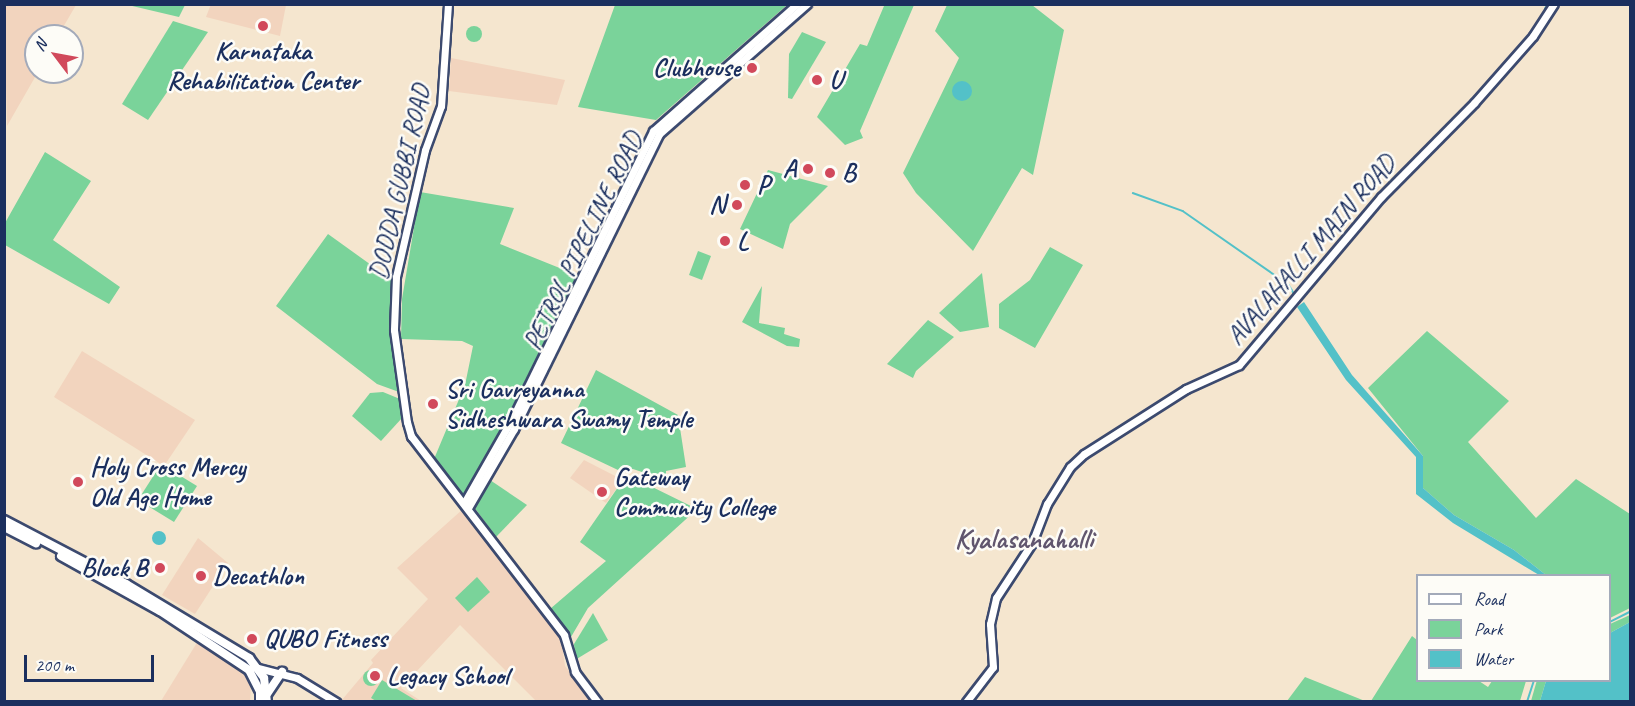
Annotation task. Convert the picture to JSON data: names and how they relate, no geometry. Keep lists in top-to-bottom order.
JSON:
{
  "streets": {
    "main road": ["DODDA GUBBI ROAD", "PETROL PIPELINE ROAD", "AVALAHALLI MAIN ROAD"]
  },
  "crossings": [
    ["DODDA GUBBI ROAD", "PETROL PIPELINE ROAD"]
  ],
  "districts": ["Kyalasanahalli"],
  "places": [
    "Karnataka Rehabilitation Center",
    "Clubhouse",
    "U",
    "A",
    "B",
    "P",
    "N",
    "L",
    "Sri Gavreyanna Sidheshwara Swamy Temple",
    "Holy Cross Mercy Old Age Home",
    "Gateway Community College",
    "Block B",
    "Decathlon",
    "QUBO Fitness",
    "Legacy School"
  ],
  "legend": ["Road", "Park", "Water"],
  "scale_bar": "200 m",
  "north": "top left"
}
